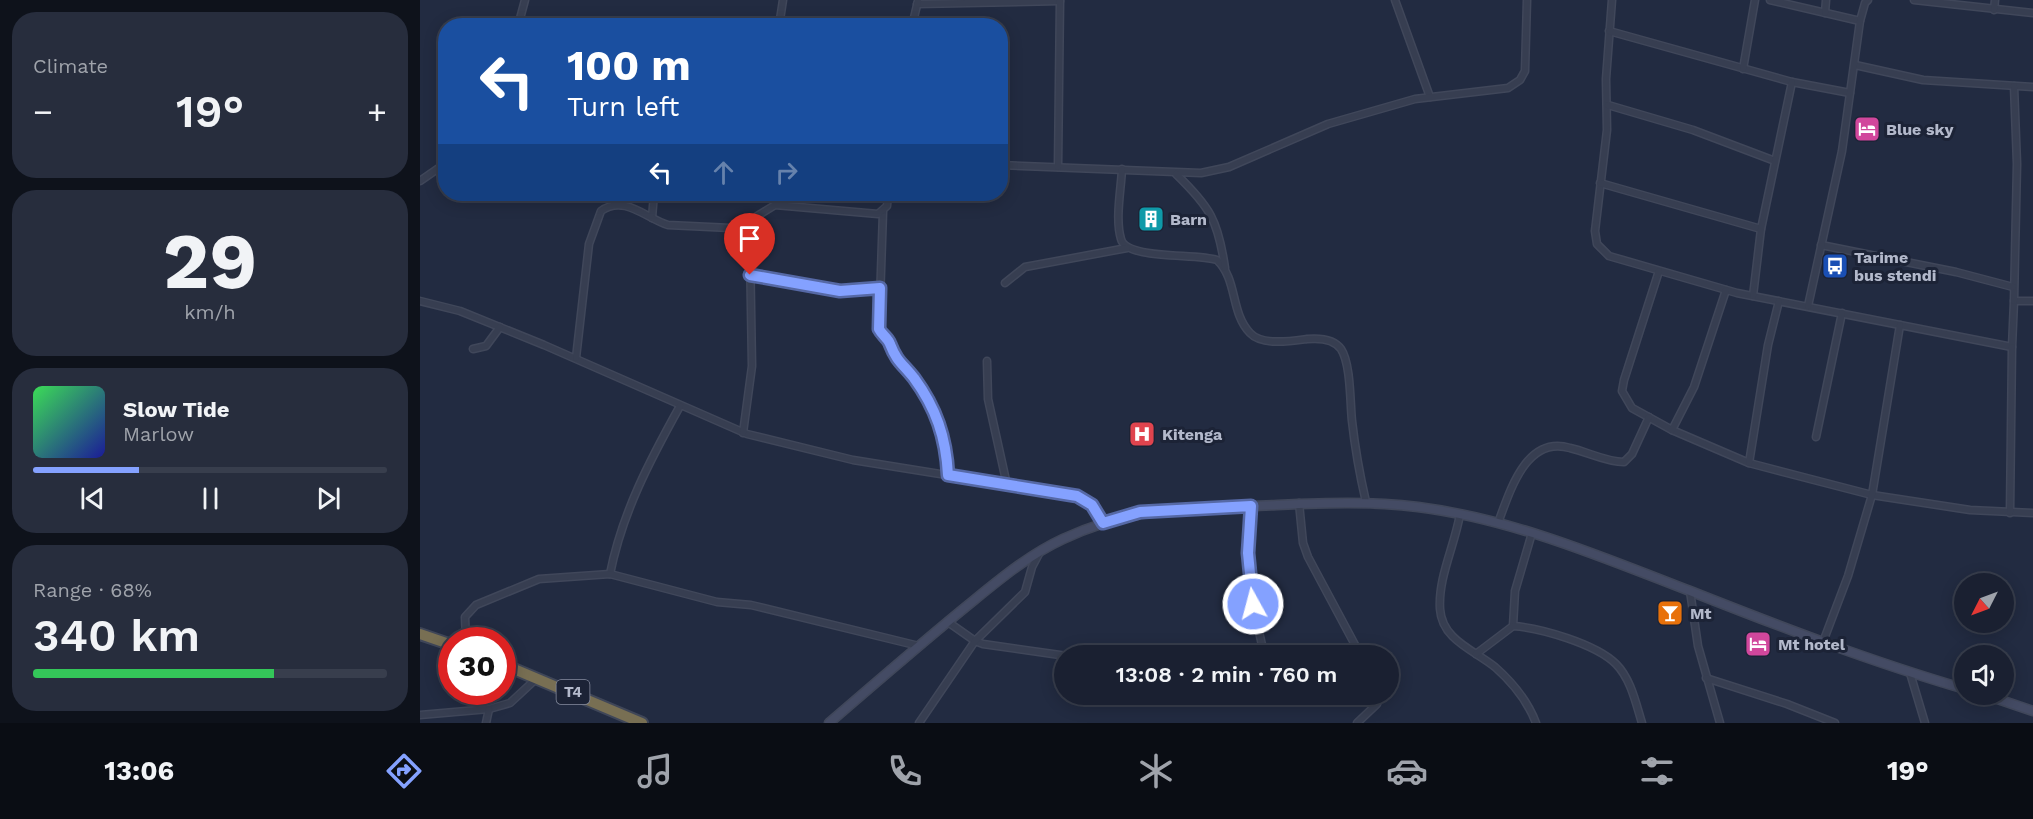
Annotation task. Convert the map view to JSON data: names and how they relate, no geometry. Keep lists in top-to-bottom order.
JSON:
{
  "streets": {
    "highway": ["T4"]
  },
  "places": {
    "hotel": ["Blue sky", "Mt hotel"],
    "building": ["Barn"],
    "bus stop": ["Tarime bus stendi"],
    "hospital": ["Kitenga"],
    "bar": ["Mt"]
  },
  "north": "bottom left",
  "page": {
    "tile": [
      "Climate",
      ["29", "km/h"],
      ["Range · 68%", "340 km"]
    ],
    "turn": ["100 m", "Turn left"],
    "heat": ["−", "19°", "+"],
    "song": ["Slow Tide", "Marlow"],
    "limit": "30",
    "trip": "13:08 · 2 min · 760 m",
    "tabs": ["13:06", "19°"]
  }
}
